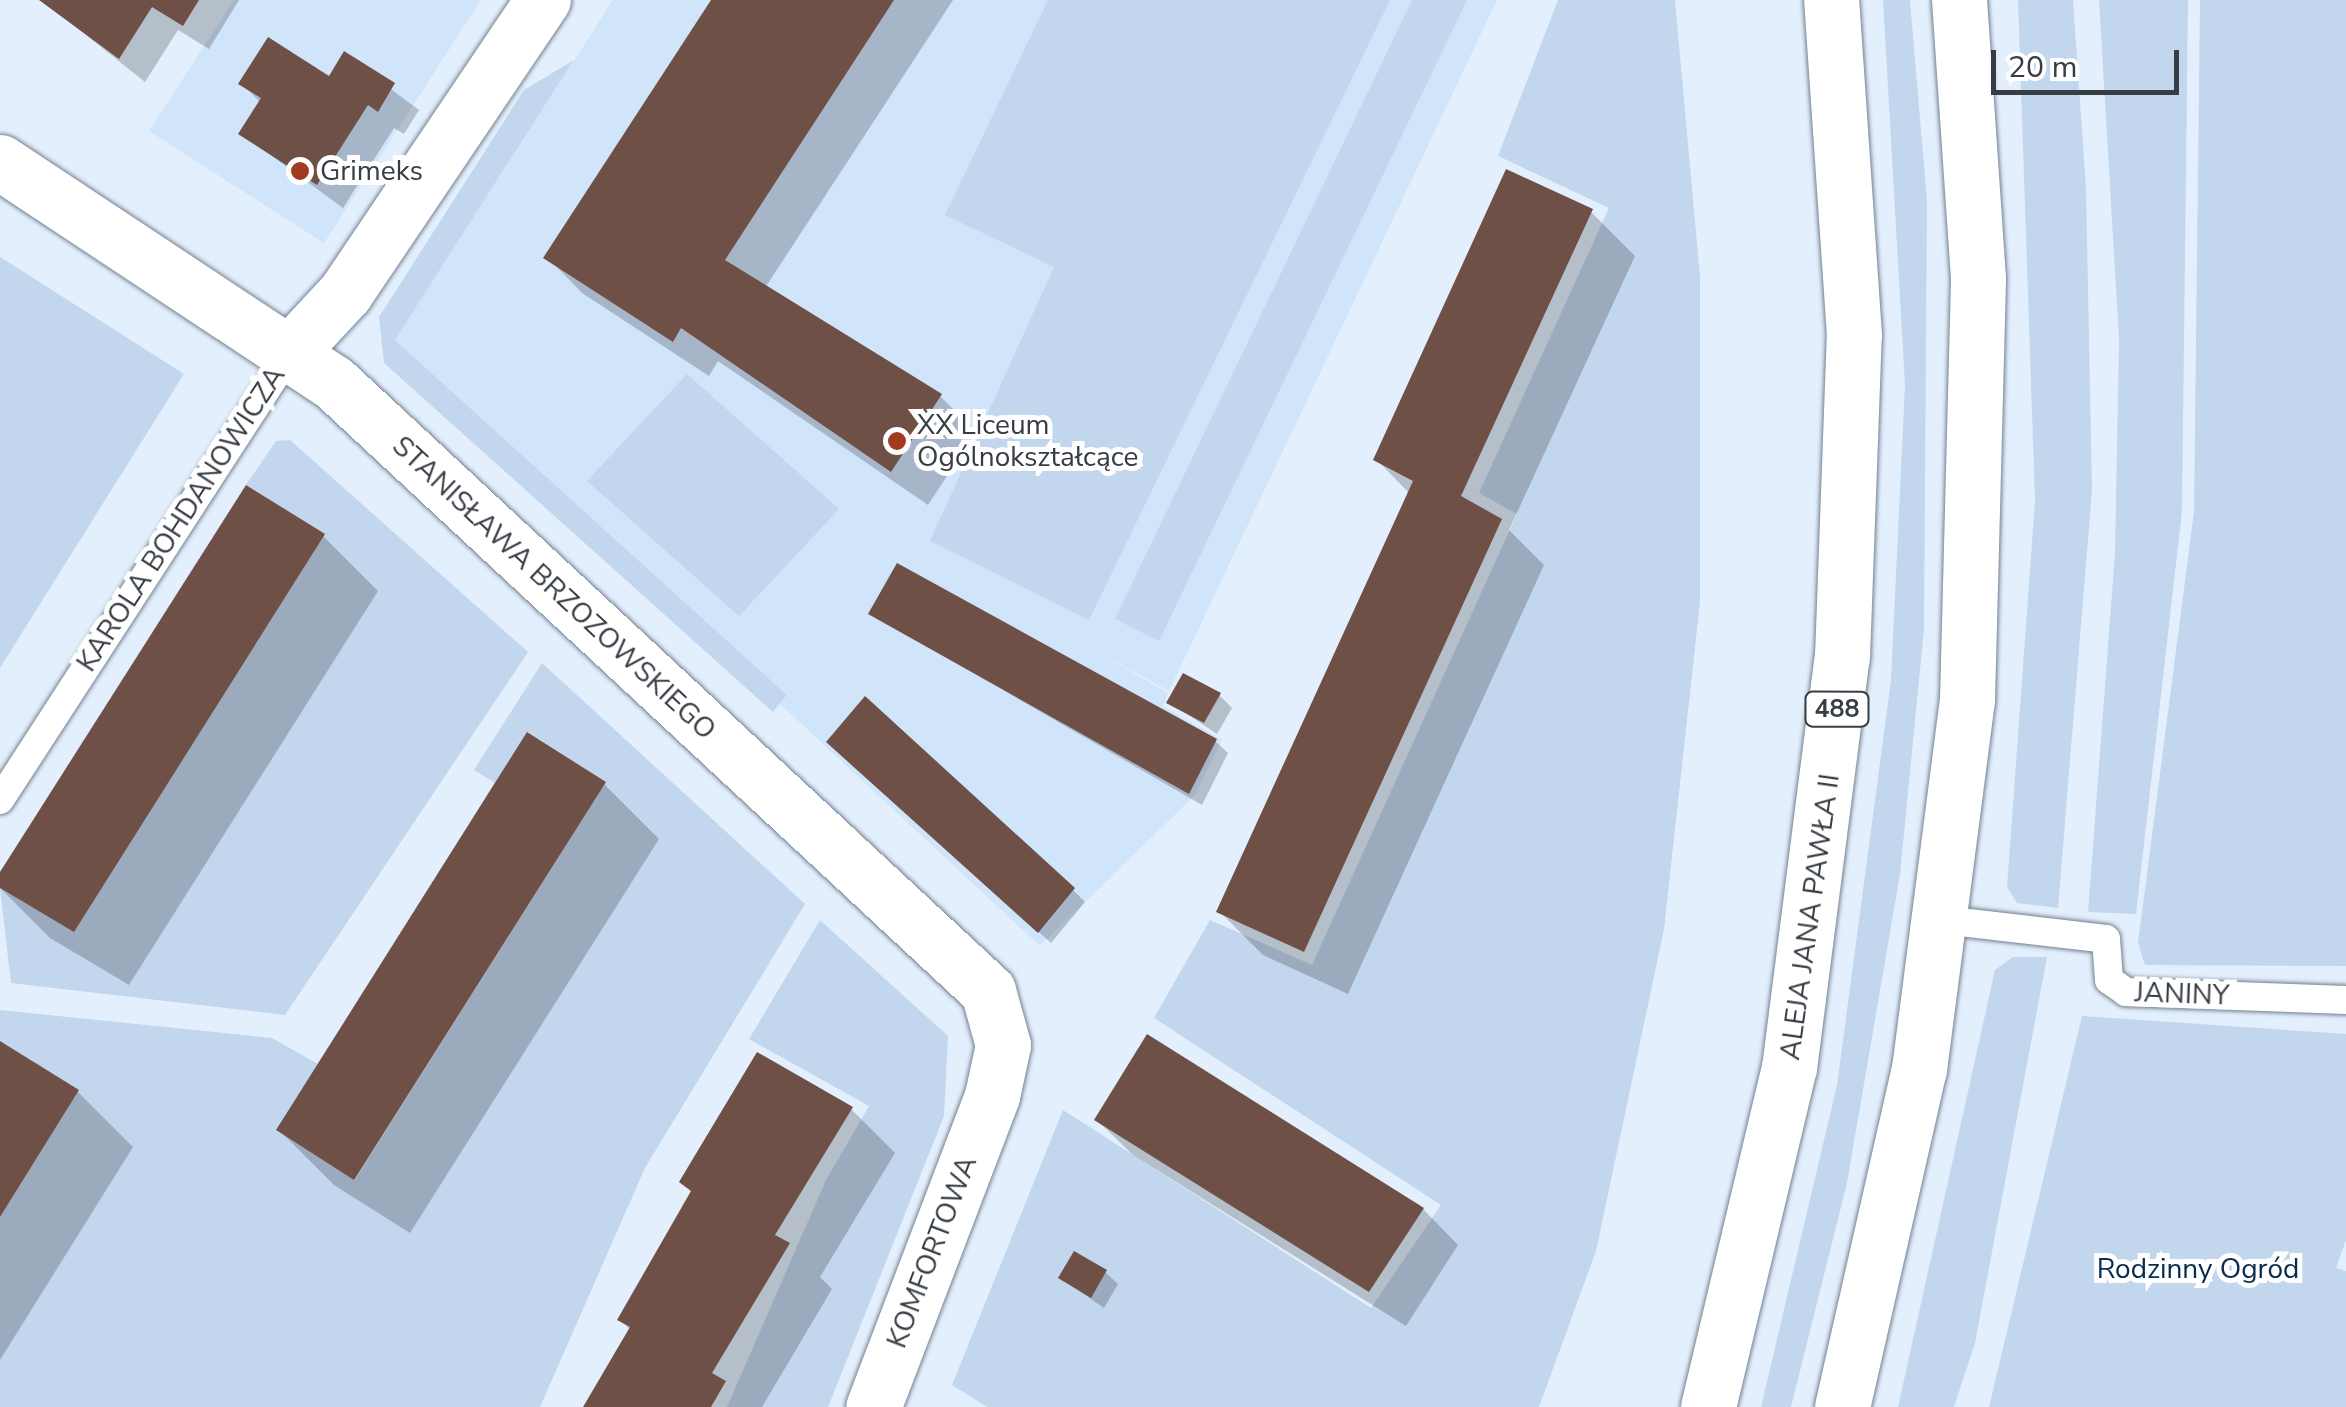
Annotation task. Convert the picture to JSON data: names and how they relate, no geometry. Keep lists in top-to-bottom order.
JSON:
{
  "streets": {
    "main road": [
      "KAROLA BOHDANOWICZA",
      "STANISŁAWA BRZOZOWSKIEGO",
      "488",
      "ALEJA JANA PAWŁA II",
      "KOMFORTOWA"
    ],
    "lane": ["JANINY"]
  },
  "crossings": [
    ["KAROLA BOHDANOWICZA", "STANISŁAWA BRZOZOWSKIEGO"],
    ["STANISŁAWA BRZOZOWSKIEGO", "KOMFORTOWA"]
  ],
  "parks": ["Rodzinny Ogród"],
  "places": ["Grimeks", "XX Liceum Ogólnokształcące"],
  "scale_bar": "20 m"
}
